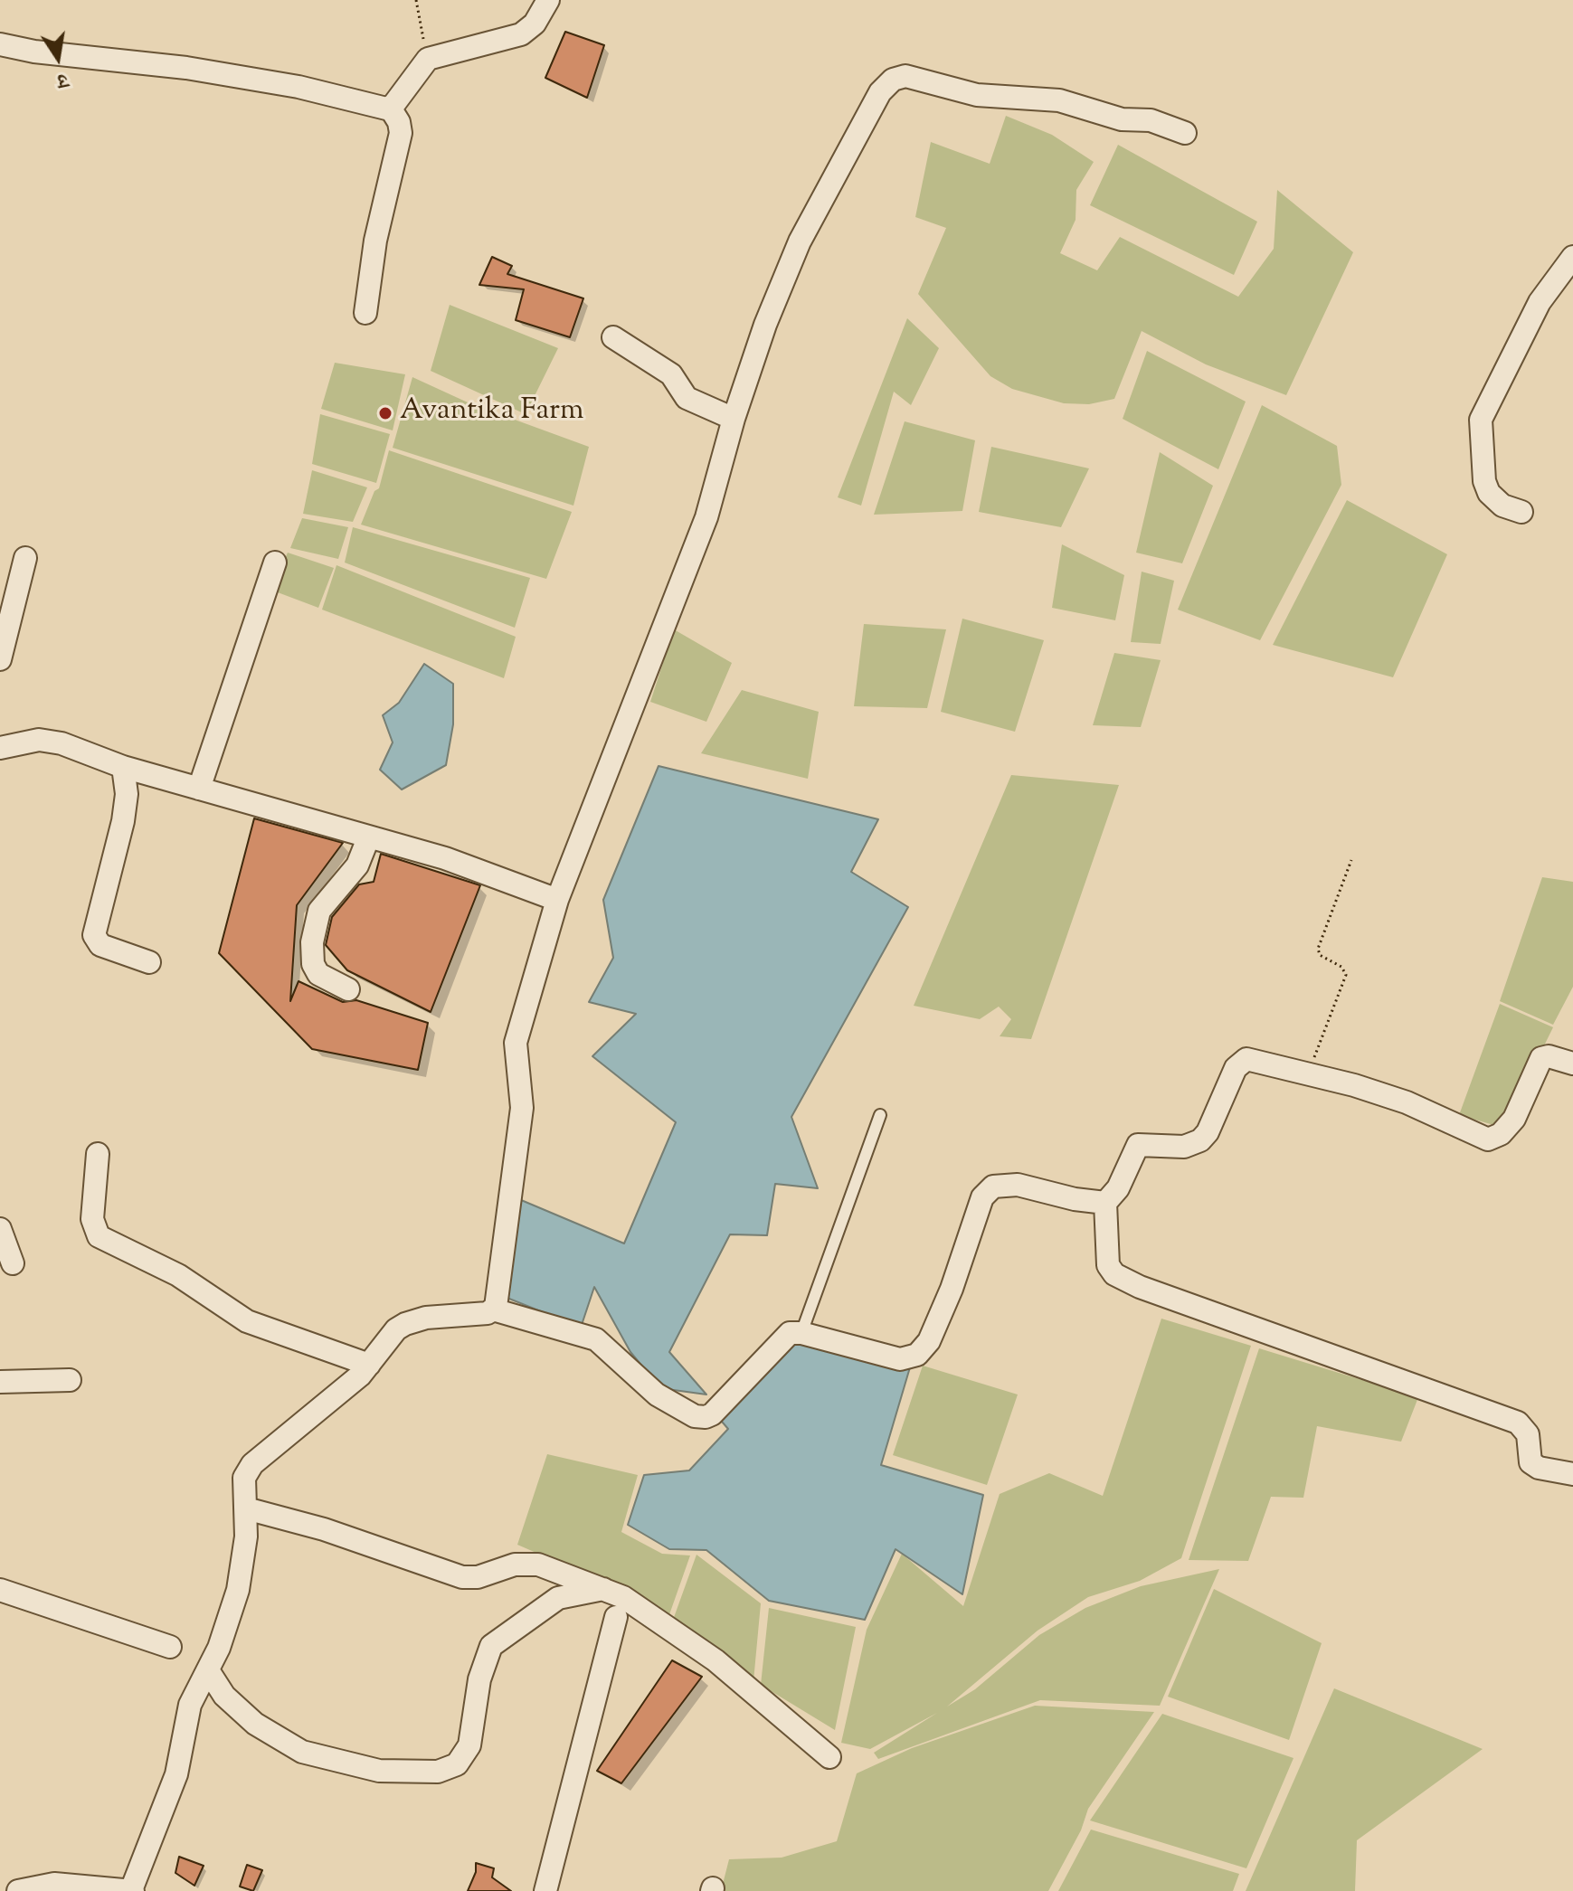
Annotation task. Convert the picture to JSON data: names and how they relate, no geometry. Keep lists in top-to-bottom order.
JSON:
{
  "places": ["Avantika Farm"],
  "north": "bottom"
}
